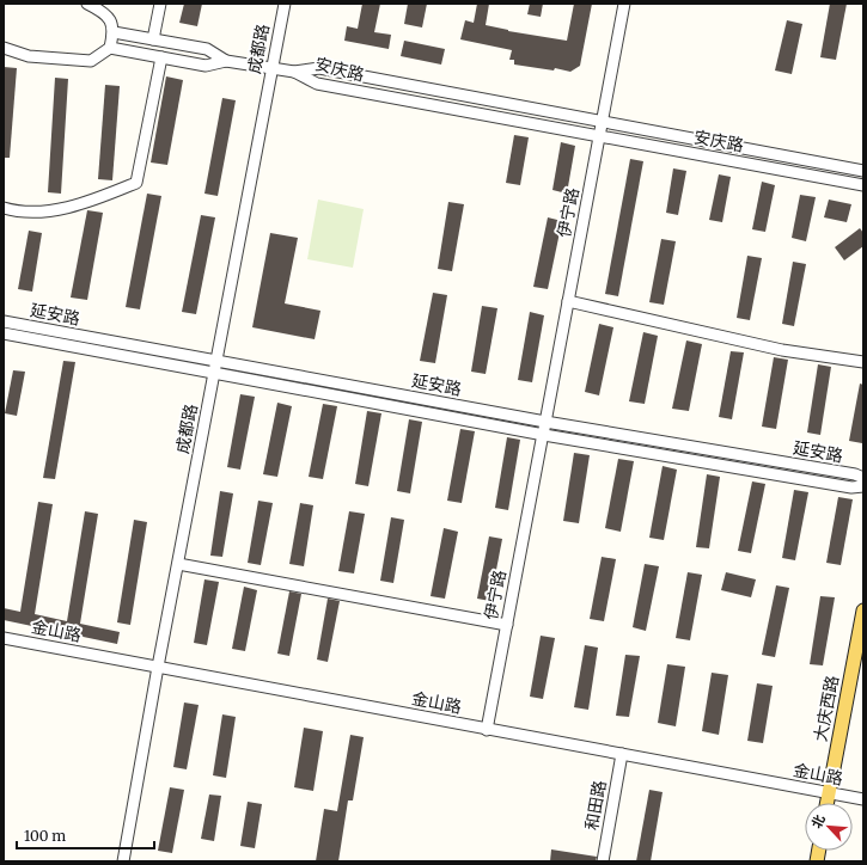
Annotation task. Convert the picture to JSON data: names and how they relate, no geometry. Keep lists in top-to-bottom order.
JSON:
{
  "streets": {
    "main road": ["大庆西路"],
    "street": [
      "成都路",
      "安庆路",
      "伊宁路",
      "延安路",
      "金山路",
      "和田路"
    ]
  },
  "crossings": [
    ["成都路", "延安路"],
    ["成都路", "金山路"],
    ["安庆路", "伊宁路"],
    ["伊宁路", "延安路"],
    ["伊宁路", "金山路"],
    ["金山路", "大庆西路"],
    ["金山路", "和田路"]
  ],
  "scale_bar": "100 m",
  "north": "top left"
}
